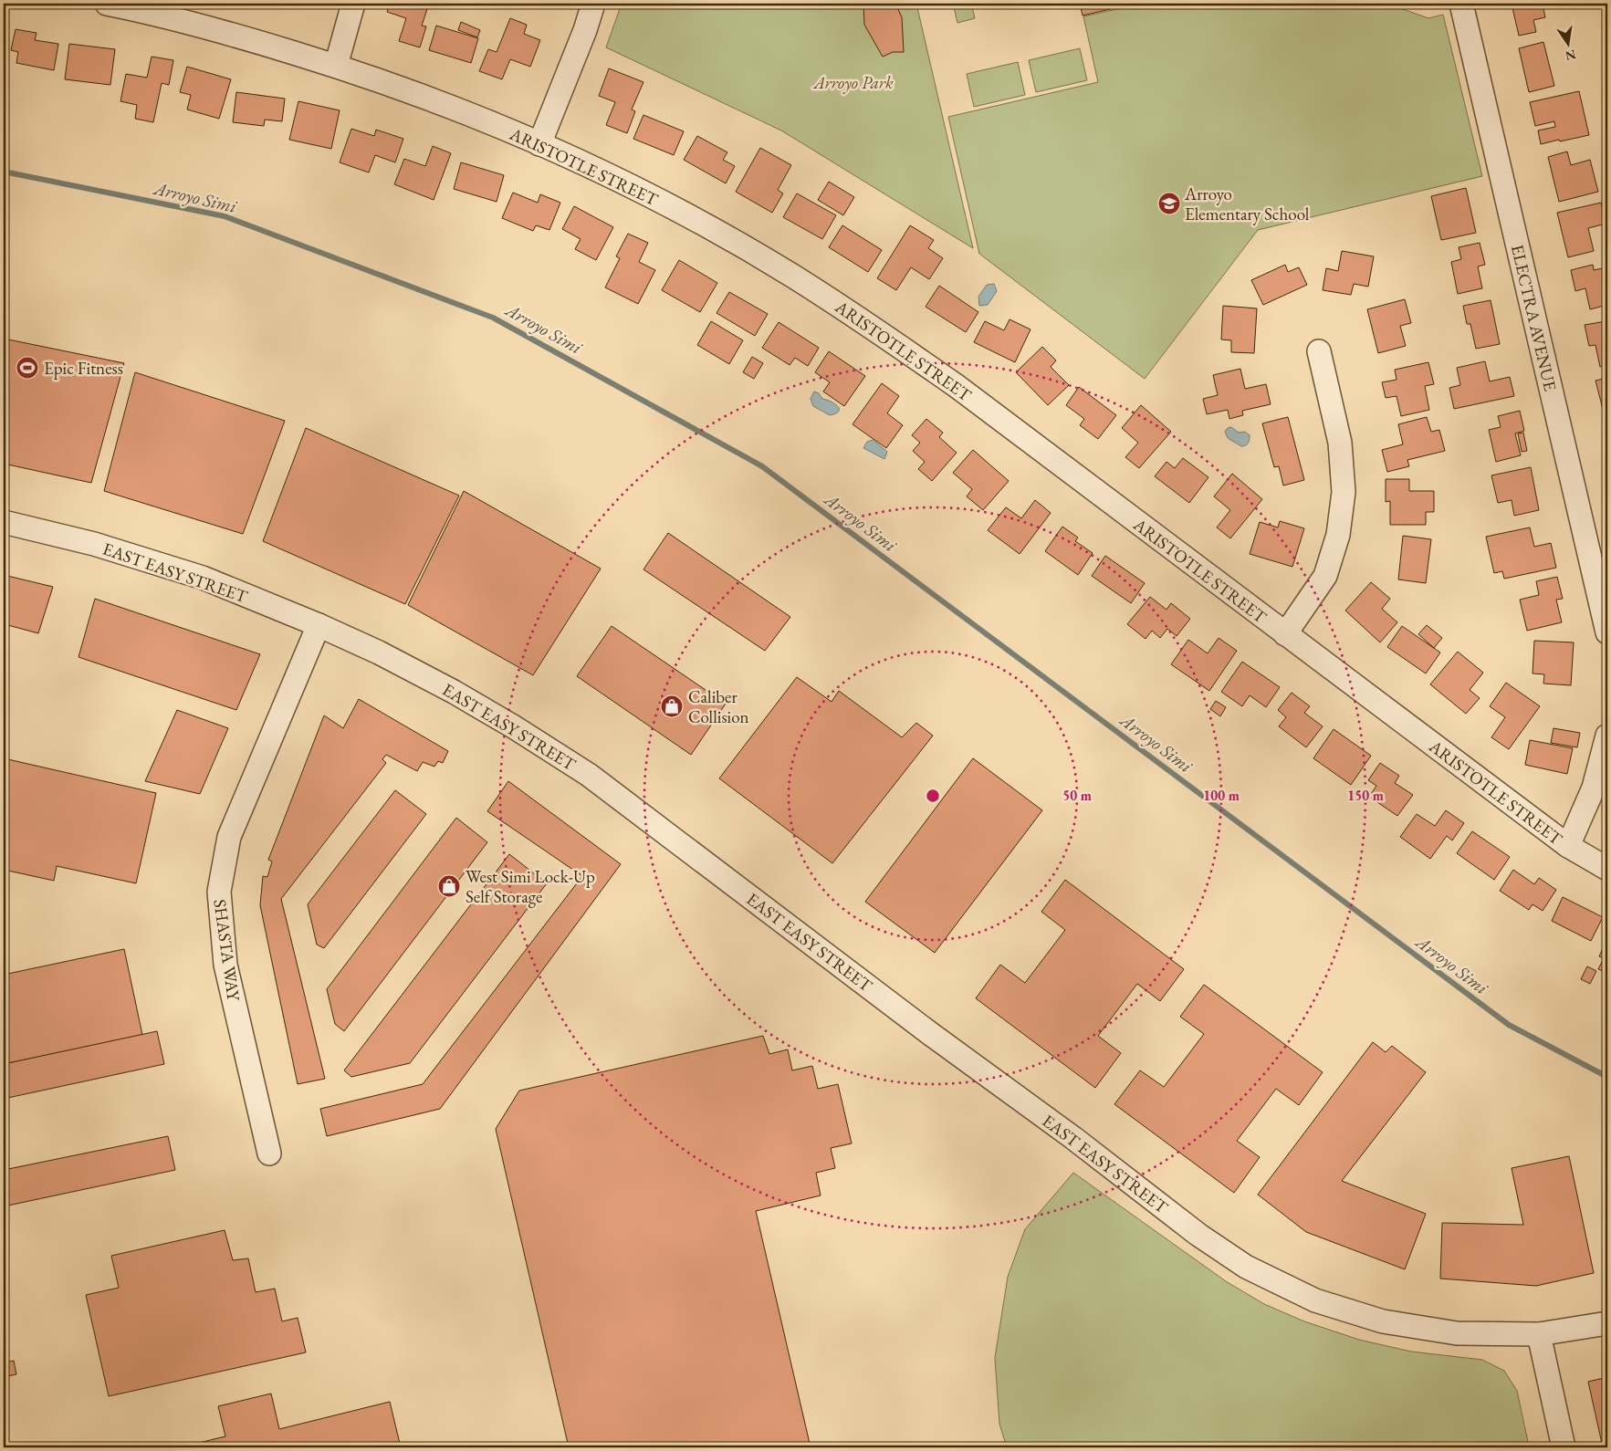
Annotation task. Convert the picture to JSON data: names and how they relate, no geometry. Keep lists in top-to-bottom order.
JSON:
{
  "streets": {
    "street": [
      "ARISTOTLE STREET",
      "ELECTRA AVENUE",
      "EAST EASY STREET",
      "SHASTA WAY"
    ]
  },
  "crossings": [
    ["EAST EASY STREET", "SHASTA WAY"]
  ],
  "water": ["Arroyo Simi"],
  "parks": ["Arroyo Park"],
  "places": {
    "school or university": ["Arroyo Elementary School"],
    "sports": ["Epic Fitness"],
    "shop": ["Caliber Collision", "West Simi Lock-Up Self Storage"]
  },
  "north": "bottom",
  "rings": ["50 m", "100 m", "150 m"]
}
